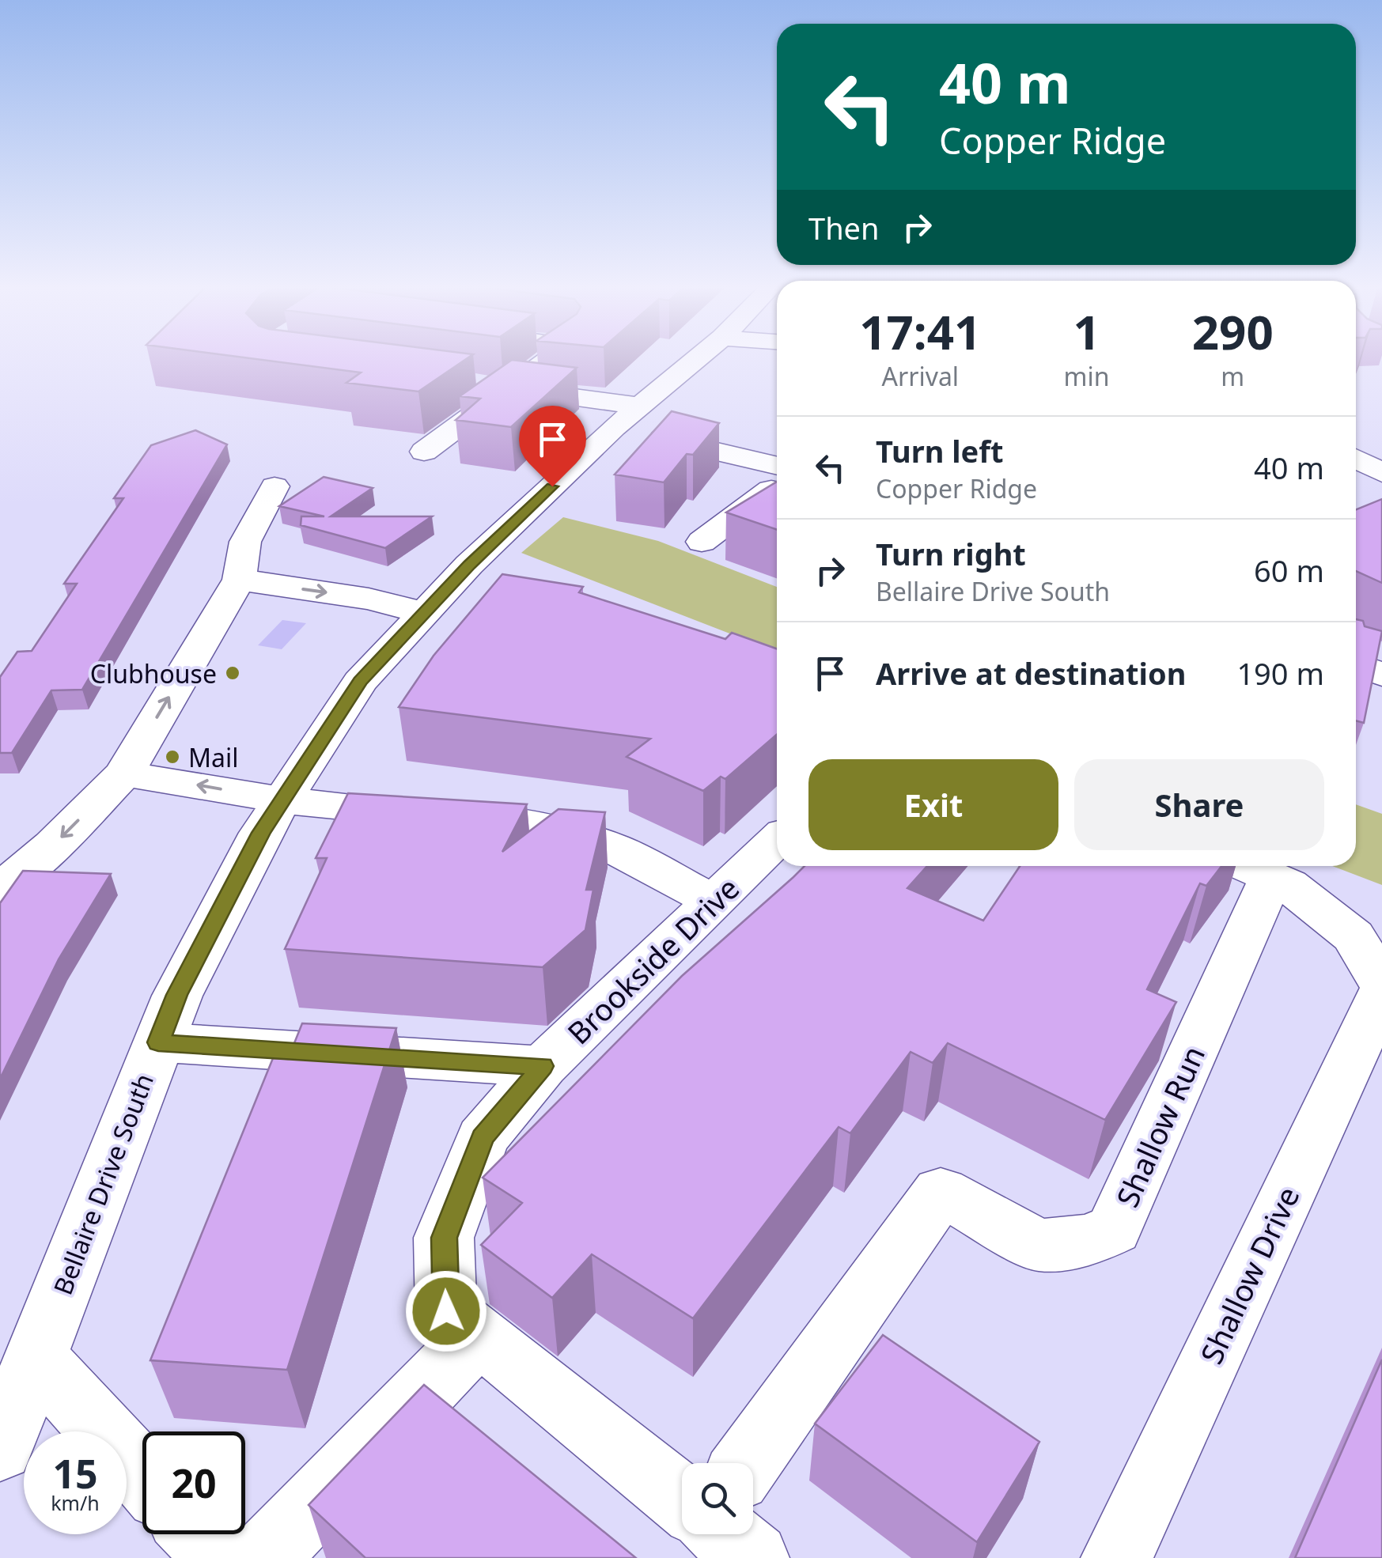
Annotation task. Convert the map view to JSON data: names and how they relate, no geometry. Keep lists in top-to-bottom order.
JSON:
{
  "streets": {
    "street": [
      "Brookside Drive",
      "Shallow Run",
      "Bellaire Drive South",
      "Shallow Drive"
    ]
  },
  "crossings": [
    ["Shallow Run", "Shallow Drive"]
  ],
  "places": ["Clubhouse", "Mail"],
  "page": {
    "turn": ["40 m", "Copper Ridge"],
    "then": "Then",
    "eta": [
      "17:41",
      "Arrival",
      "1",
      "min",
      "290",
      "m"
    ],
    "list": [
      {
        "name": "Turn left",
        "note": "Copper Ridge",
        "value": "40 m"
      },
      {
        "name": "Turn right",
        "note": "Bellaire Drive South",
        "value": "60 m"
      },
      {
        "name": "Arrive at destination",
        "value": "190 m"
      }
    ],
    "buttons": ["Exit", "Share"],
    "speed": "15 km/h",
    "limit": "20"
  }
}
